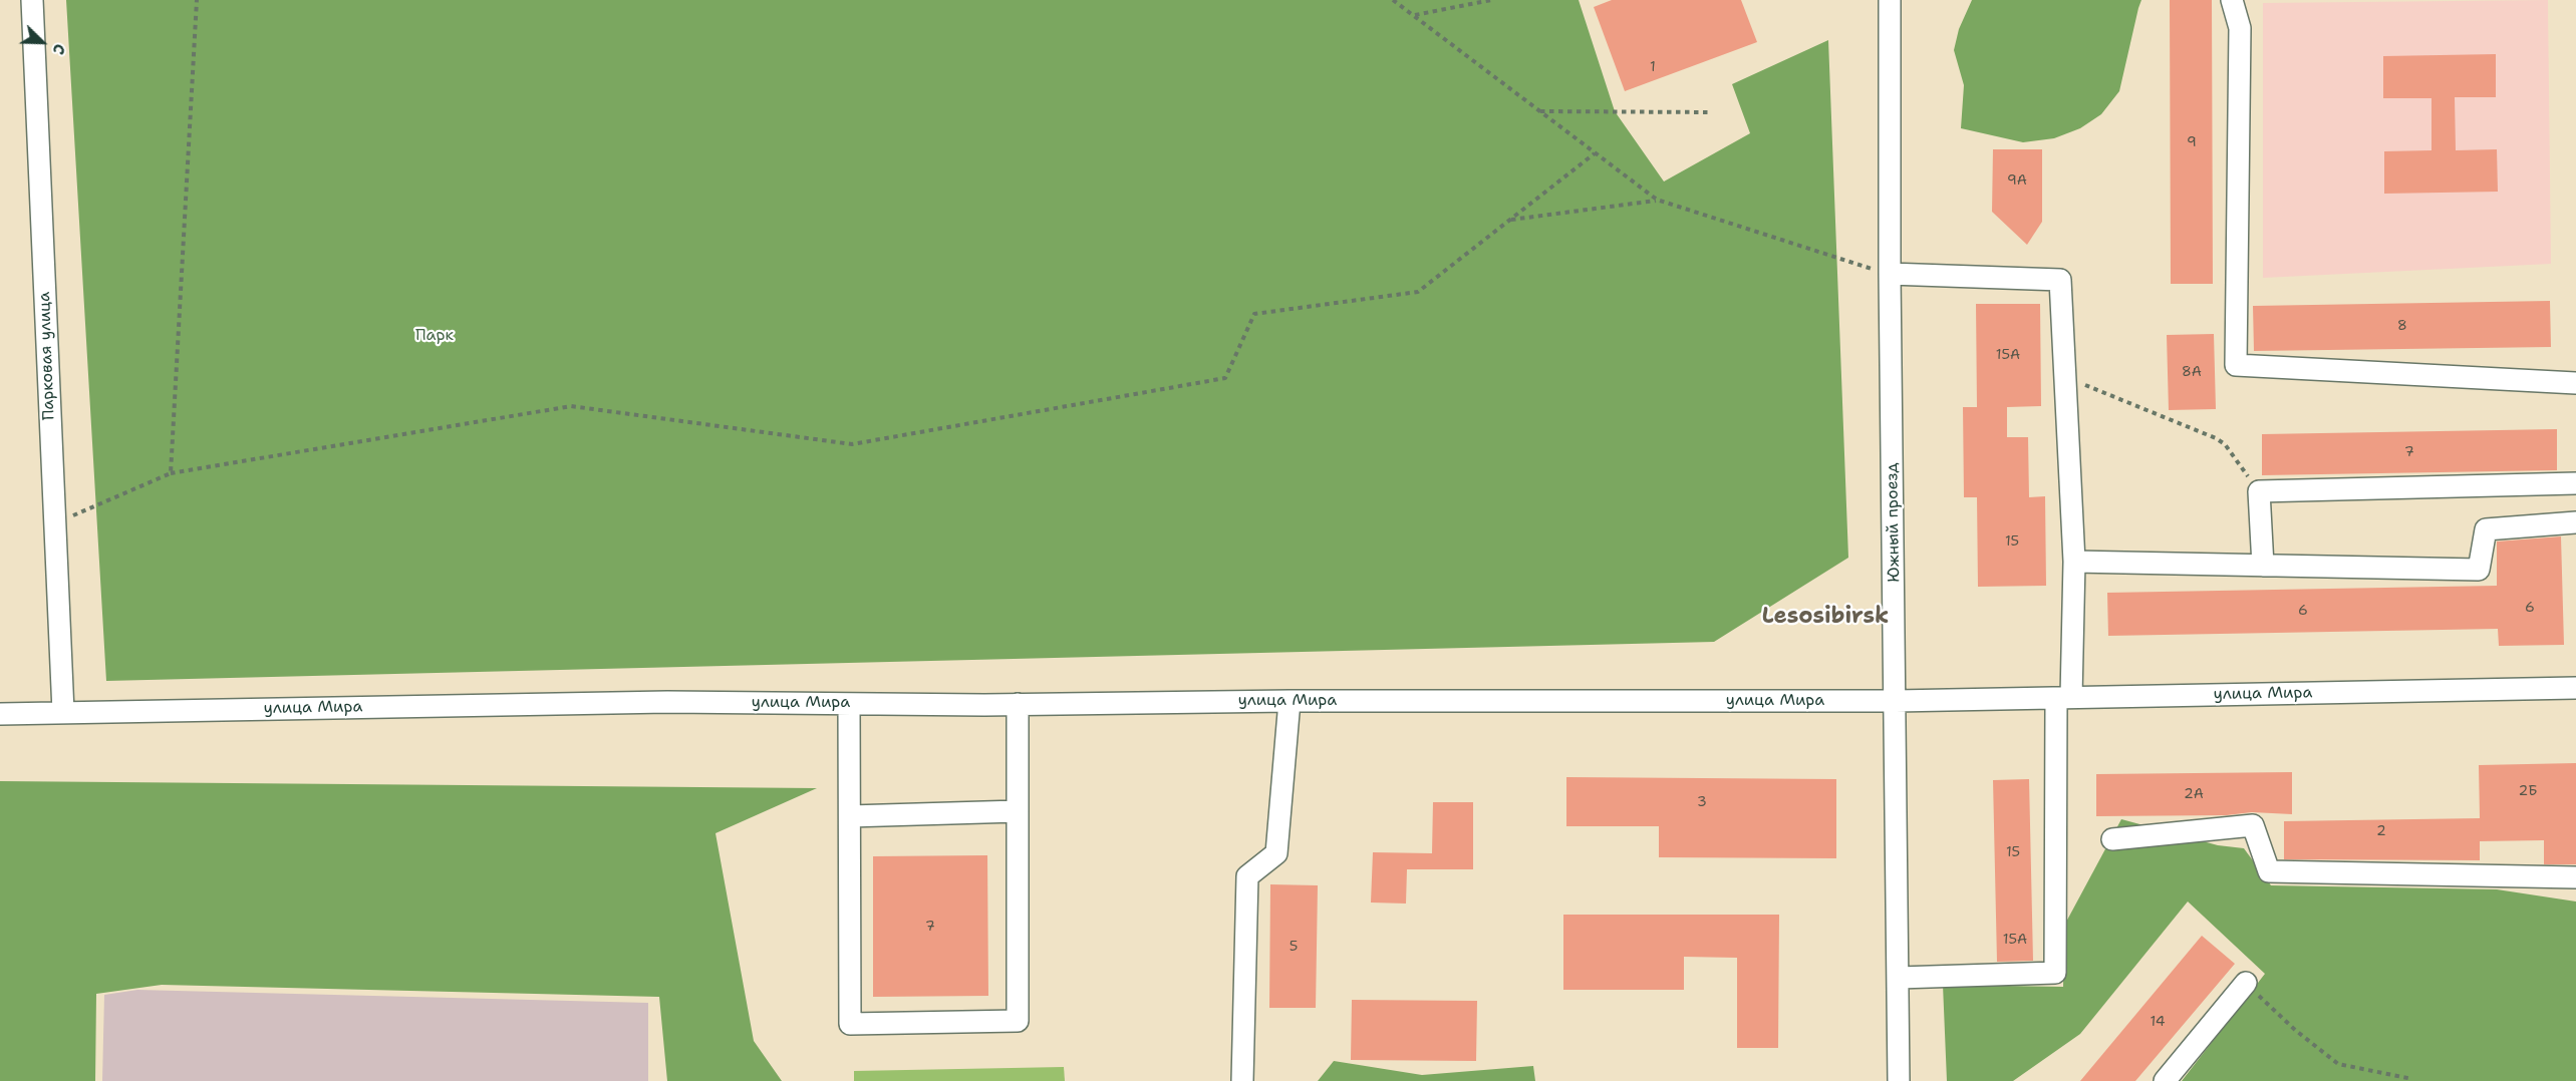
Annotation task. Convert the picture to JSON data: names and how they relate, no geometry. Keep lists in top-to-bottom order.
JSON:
{
  "streets": {
    "street": ["Парковая улица", "Южный проезд", "улица Мира"]
  },
  "crossings": [
    ["Парковая улица", "улица Мира"],
    ["Южный проезд", "улица Мира"]
  ],
  "districts": ["Lesosibirsk"],
  "parks": ["Парк"],
  "house_numbers": [
    "1",
    "9",
    "9А",
    "8",
    "15А",
    "8А",
    "7",
    "15",
    "6",
    "6",
    "2Б",
    "2А",
    "3",
    "2",
    "15",
    "7",
    "15А",
    "5",
    "14"
  ],
  "north": "bottom right"
}
